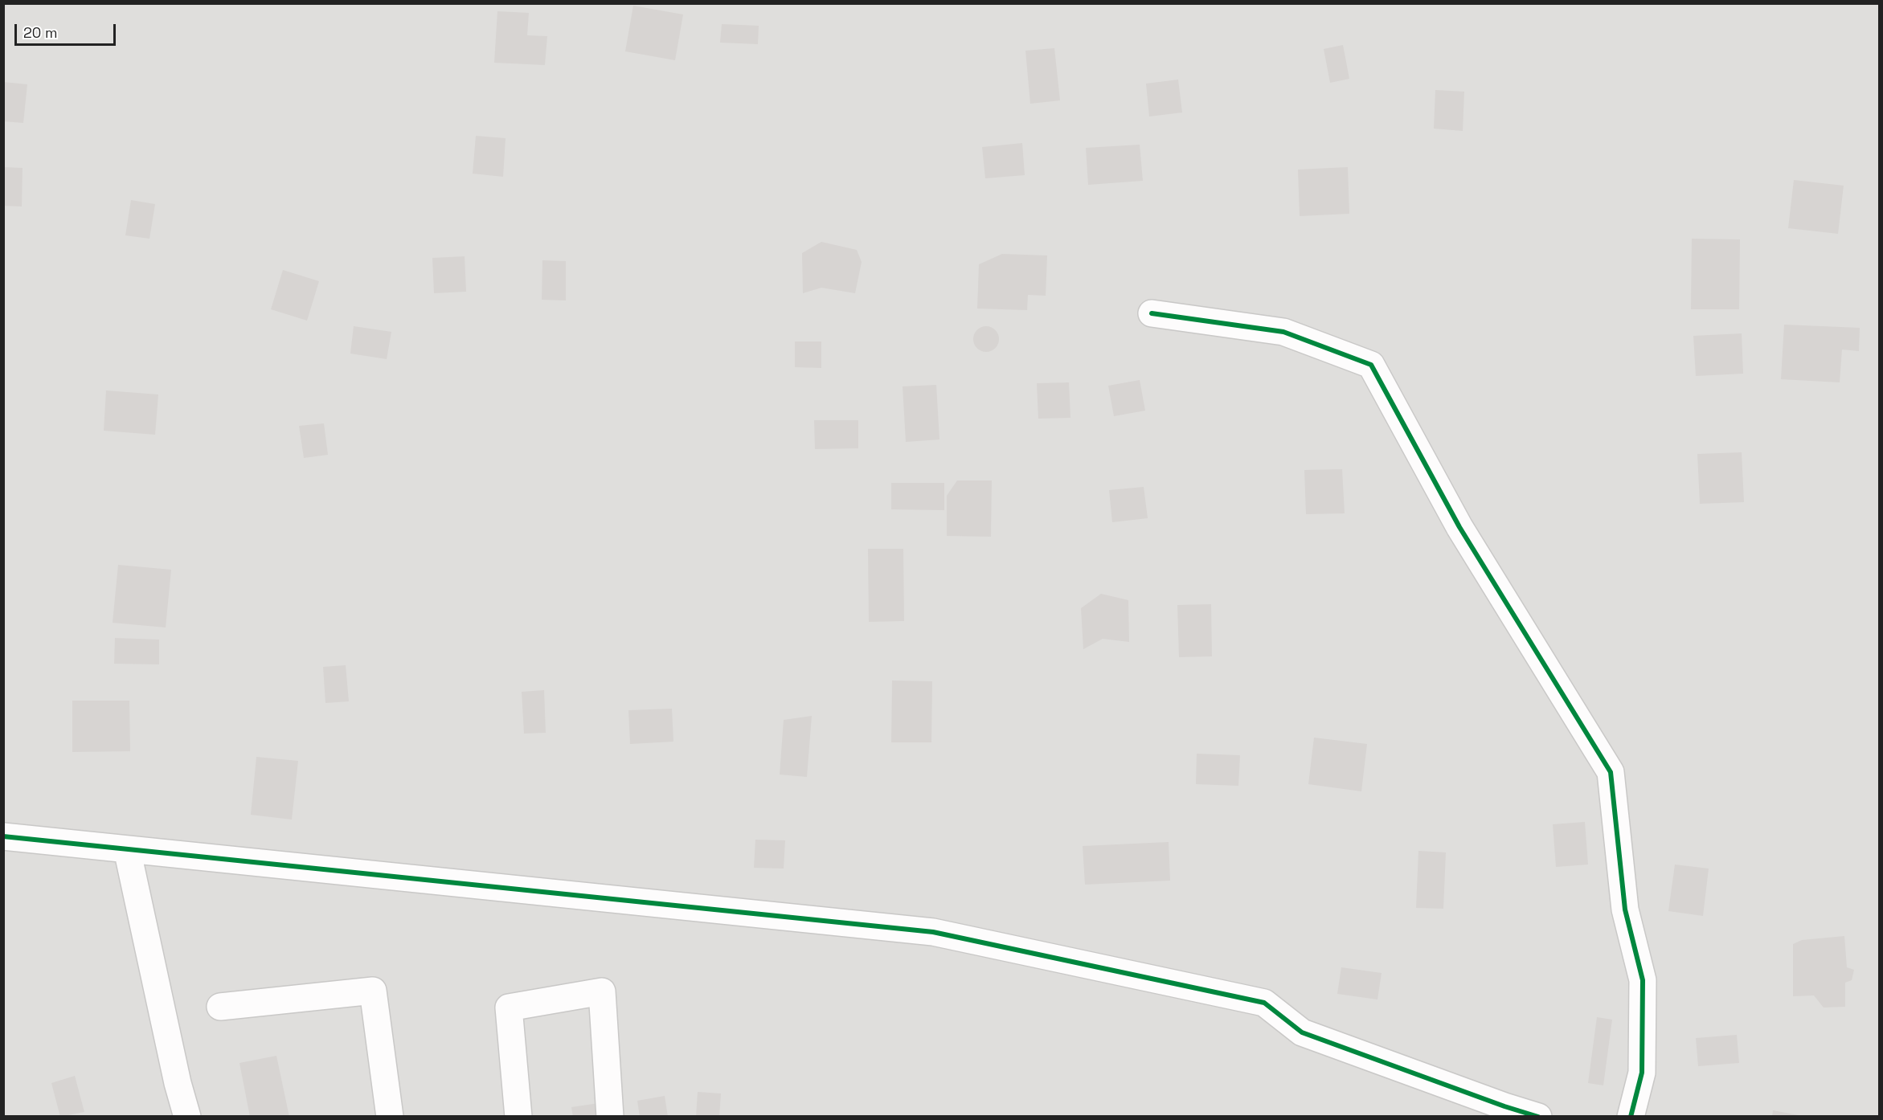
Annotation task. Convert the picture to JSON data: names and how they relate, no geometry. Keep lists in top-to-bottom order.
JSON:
{
  "scale_bar": "20 m"
}
